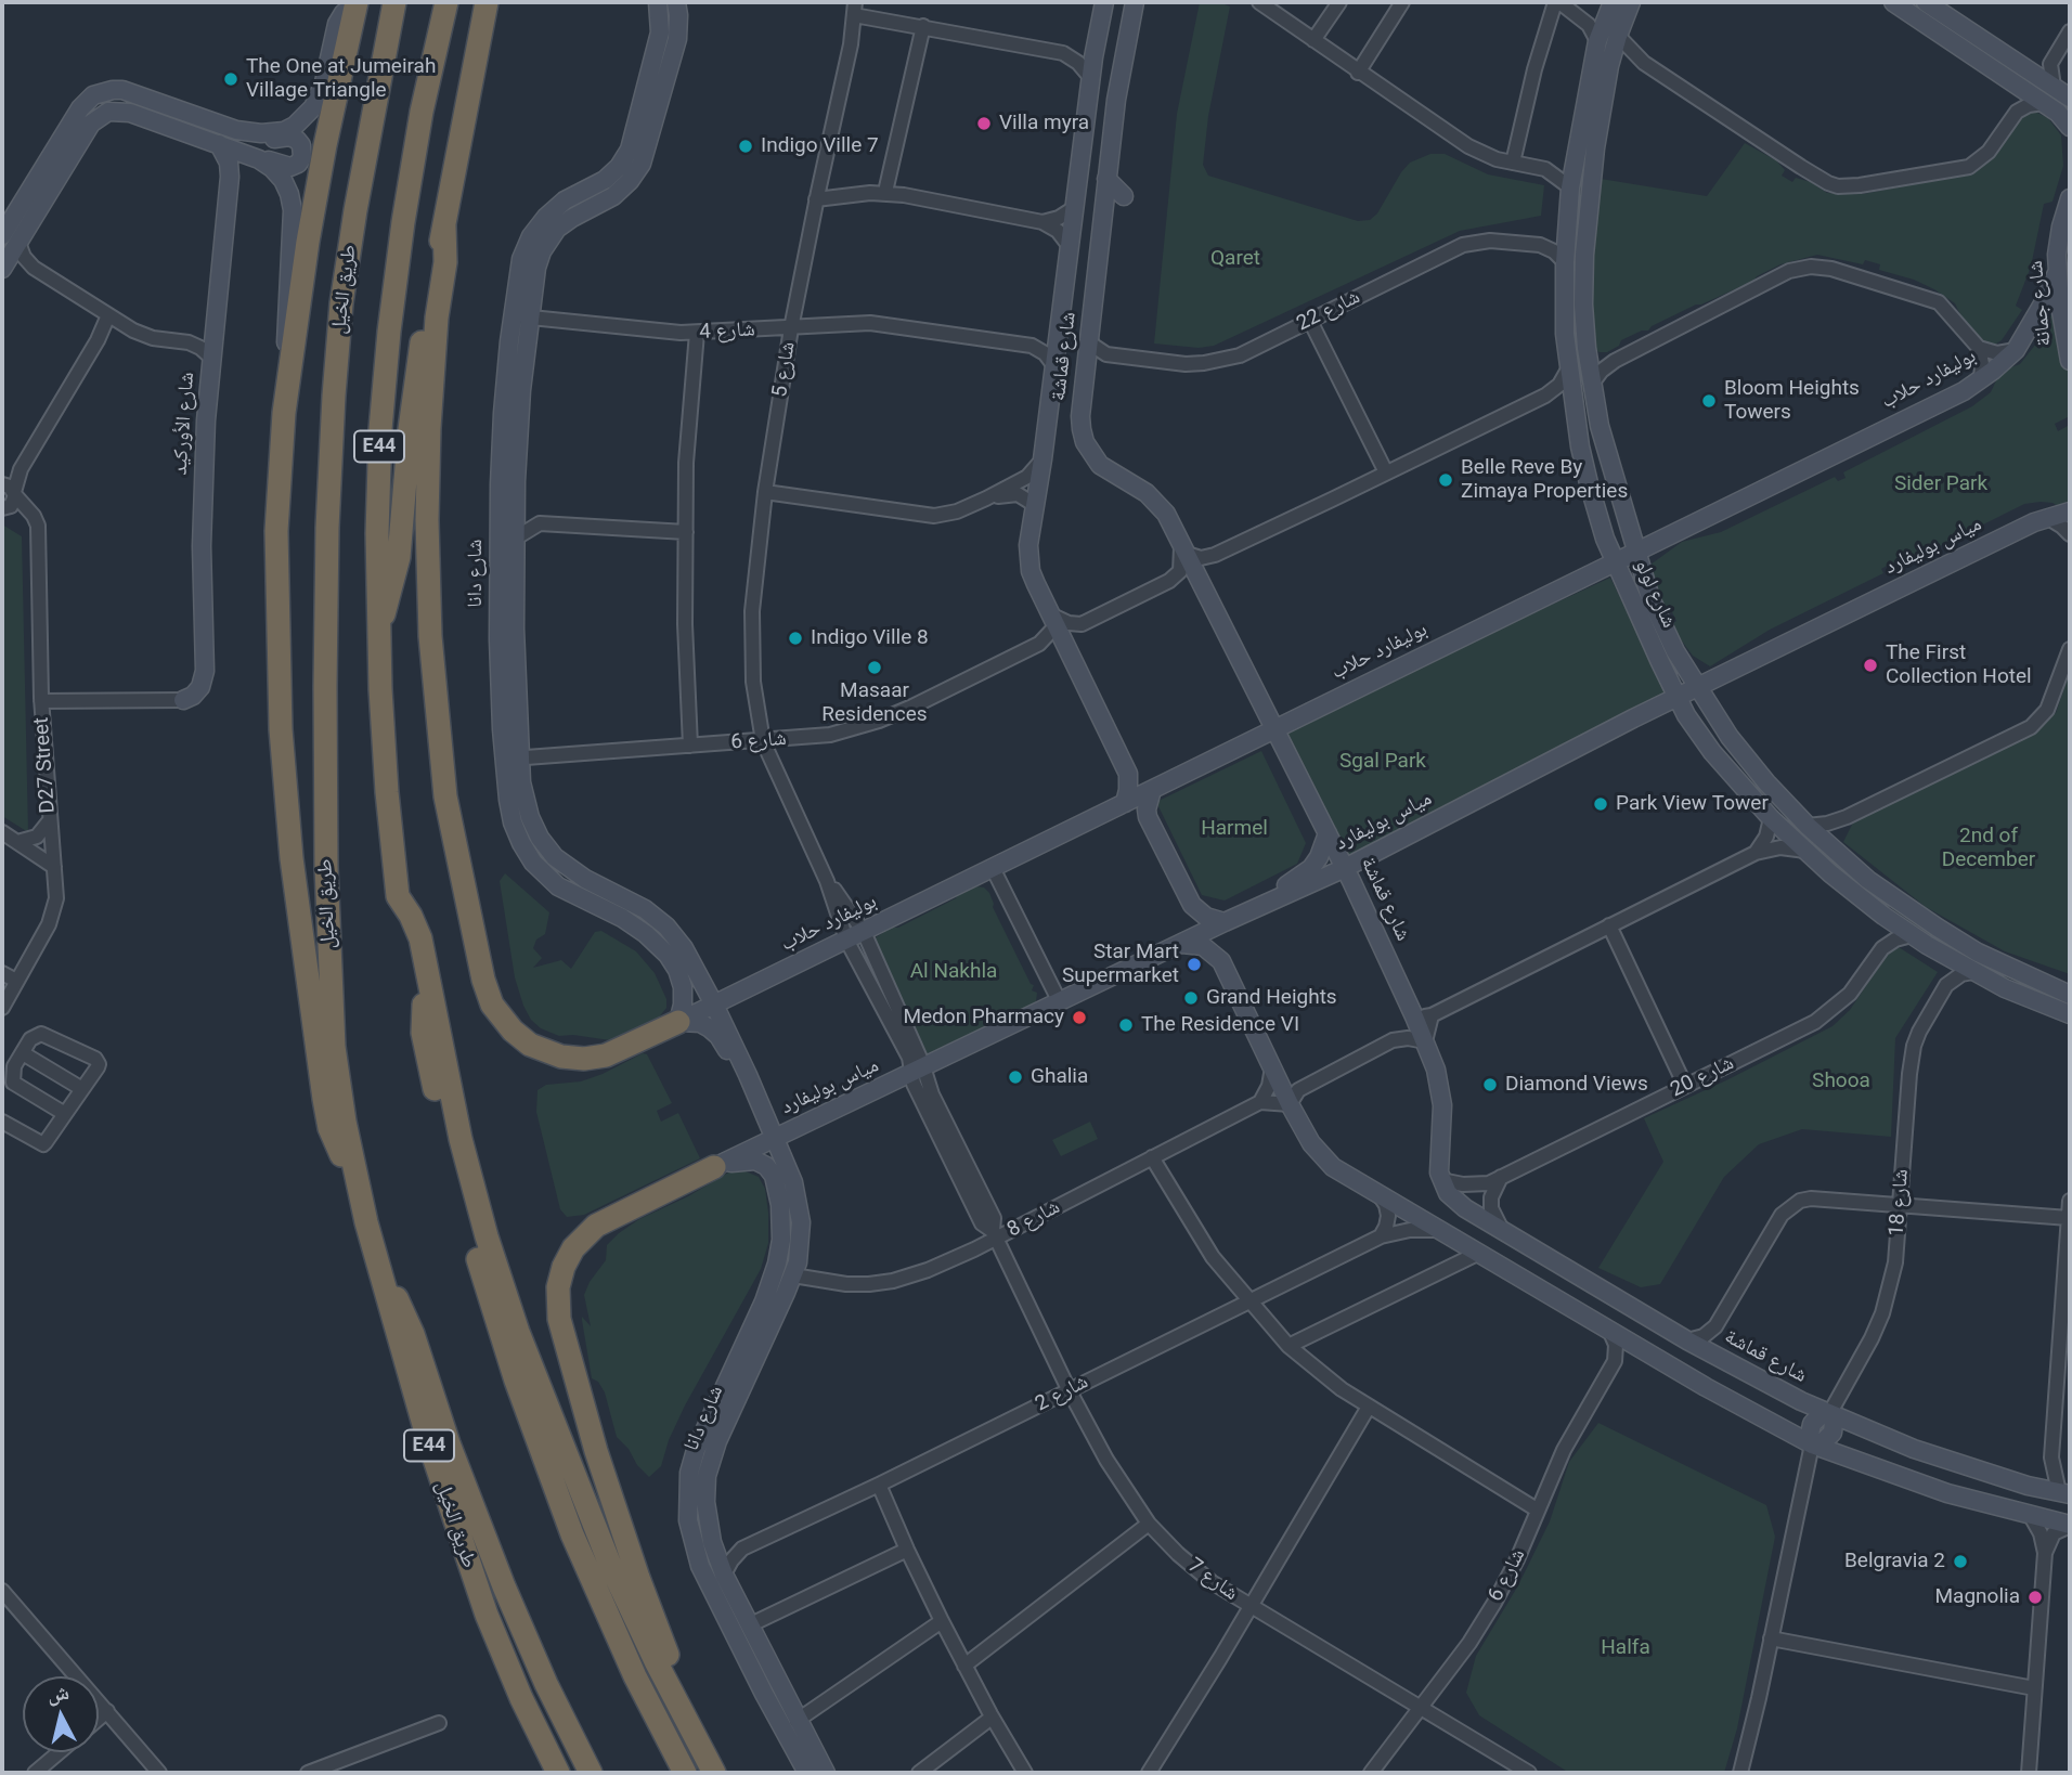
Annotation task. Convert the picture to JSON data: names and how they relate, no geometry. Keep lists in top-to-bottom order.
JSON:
{
  "streets": {
    "highway": ["طريق الخيل", "E44"],
    "street": [
      "شارع جمانة",
      "شارع 22",
      "شارع 4",
      "شارع قماشة",
      "شارع 5",
      "بوليفارد حلاب",
      "شارع الأوركيد",
      "مياس بوليفارد",
      "شارع دانا",
      "شارع لولو",
      "شارع 6",
      "D27 Street",
      "شارع 20",
      "شارع 18",
      "شارع 8",
      "شارع 2",
      "شارع 7"
    ]
  },
  "crossings": [
    ["شارع جمانة", "بوليفارد حلاب"],
    ["شارع 22", "شارع قماشة"],
    ["شارع 22", "شارع لولو"],
    ["شارع 4", "شارع 5"],
    ["شارع 4", "شارع دانا"],
    ["شارع قماشة", "بوليفارد حلاب"],
    ["شارع قماشة", "مياس بوليفارد"],
    ["شارع قماشة", "شارع 6"],
    ["شارع قماشة", "شارع 20"],
    ["شارع قماشة", "شارع 18"],
    ["شارع 5", "شارع 6"],
    ["بوليفارد حلاب", "مياس بوليفارد"],
    ["بوليفارد حلاب", "شارع دانا"],
    ["بوليفارد حلاب", "شارع لولو"],
    ["مياس بوليفارد", "شارع دانا"],
    ["مياس بوليفارد", "شارع لولو"],
    ["مياس بوليفارد", "شارع 7"],
    ["شارع دانا", "شارع 6"],
    ["شارع دانا", "شارع 8"],
    ["شارع دانا", "شارع 2"],
    ["شارع 6", "شارع 7"],
    ["شارع 8", "شارع 7"],
    ["شارع 2", "شارع 7"]
  ],
  "parks": [
    "Qaret",
    "Sider Park",
    "Sgal Park",
    "Harmel",
    "2nd of December",
    "Al Nakhla",
    "Shooa",
    "Halfa"
  ],
  "places": [
    "The One at Jumeirah Village Triangle",
    "Villa myra",
    "Indigo Ville 7",
    "Bloom Heights Towers",
    "Belle Reve By Zimaya Properties",
    "Indigo Ville 8",
    "The First Collection Hotel",
    "Masaar Residences",
    "Park View Tower",
    "Star Mart Supermarket",
    "Grand Heights",
    "Medon Pharmacy",
    "The Residence VI",
    "Ghalia",
    "Diamond Views",
    "Belgravia 2",
    "Magnolia"
  ],
  "north": "top"
}
